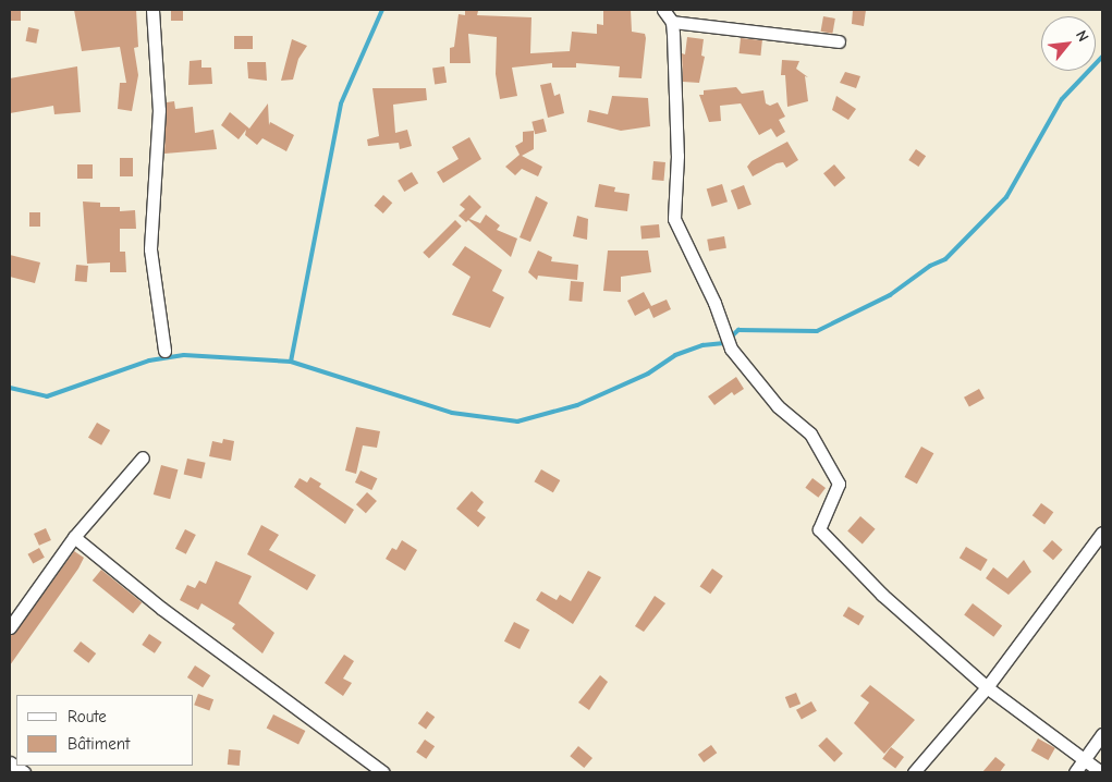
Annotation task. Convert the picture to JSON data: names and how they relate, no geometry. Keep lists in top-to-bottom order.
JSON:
{
  "legend": ["Route", "Bâtiment"],
  "north": "top right"
}
